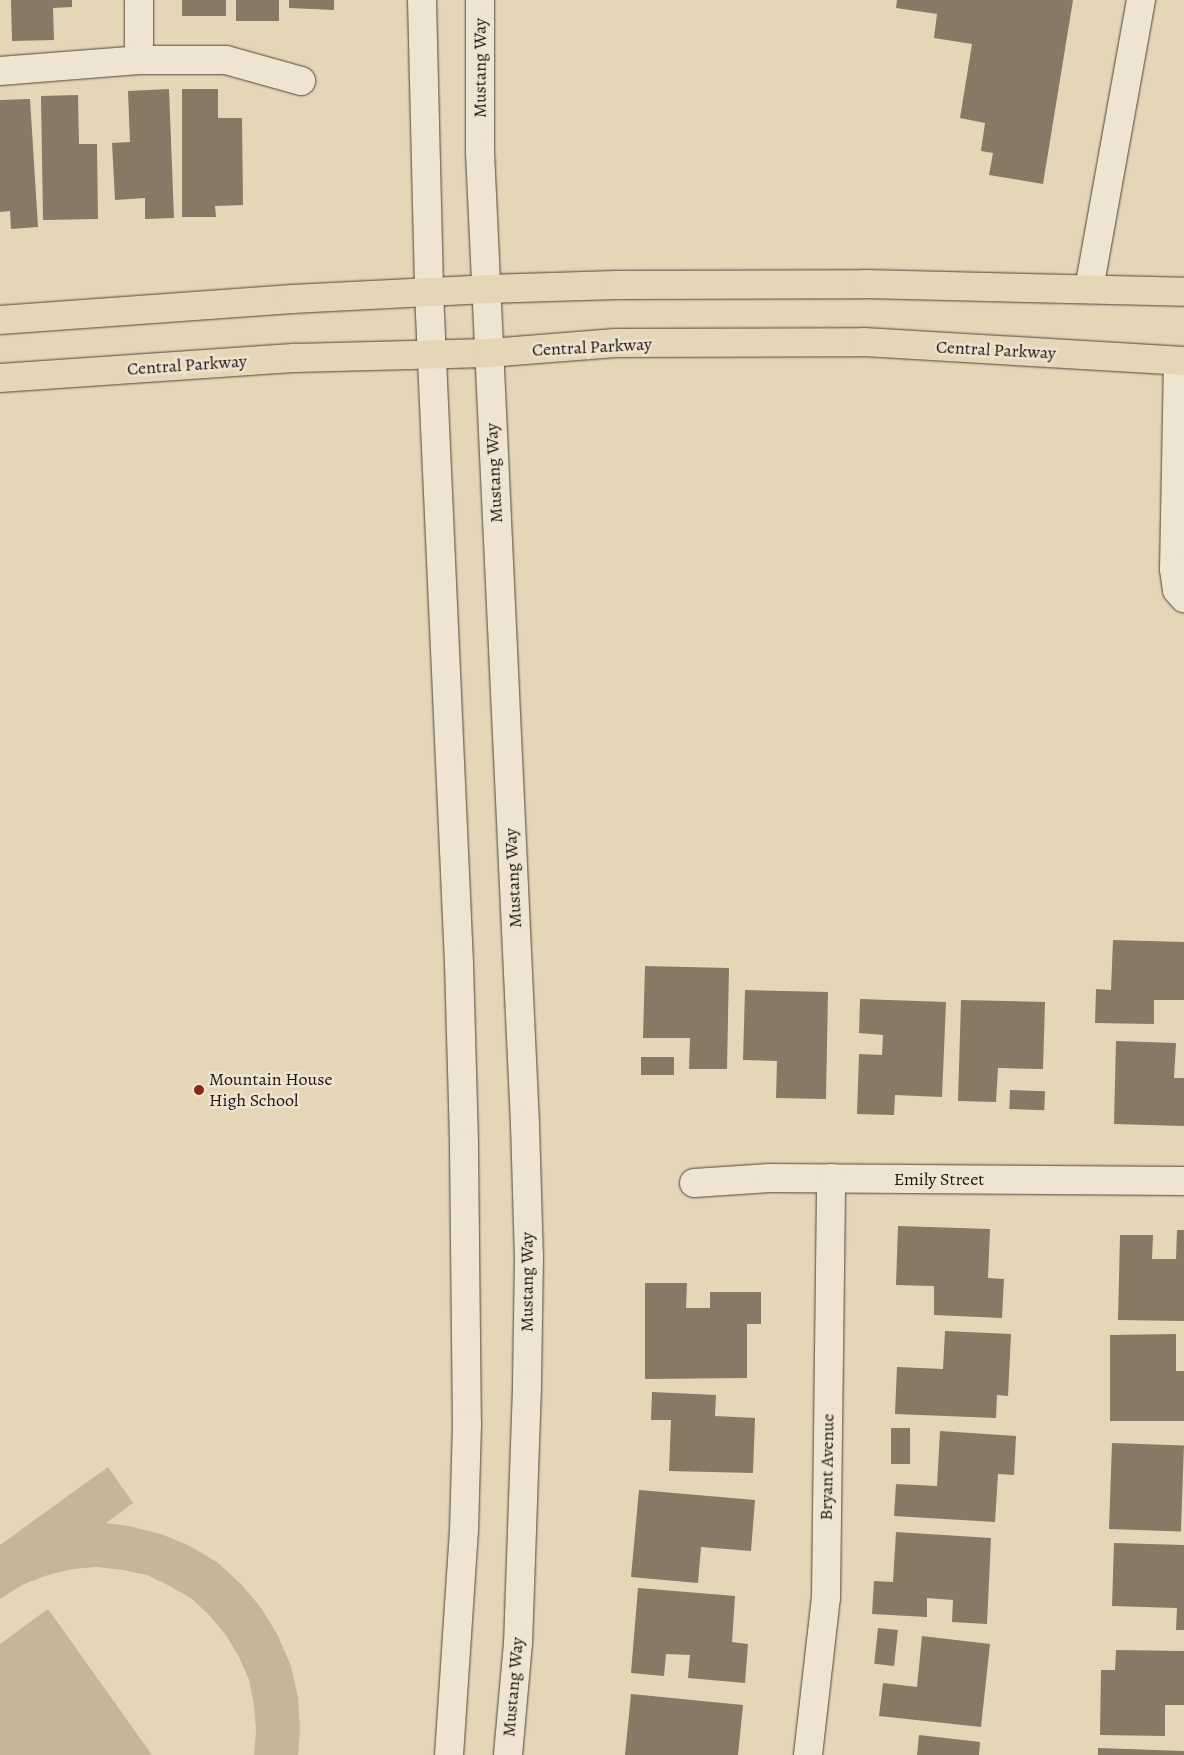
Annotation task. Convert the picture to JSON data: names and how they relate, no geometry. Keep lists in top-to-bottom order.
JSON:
{
  "streets": {
    "main road": ["Central Parkway"],
    "street": ["Mustang Way", "Emily Street", "Bryant Avenue"]
  },
  "crossings": [
    ["Mustang Way", "Central Parkway"],
    ["Emily Street", "Bryant Avenue"]
  ],
  "places": ["Mountain House High School"]
}
